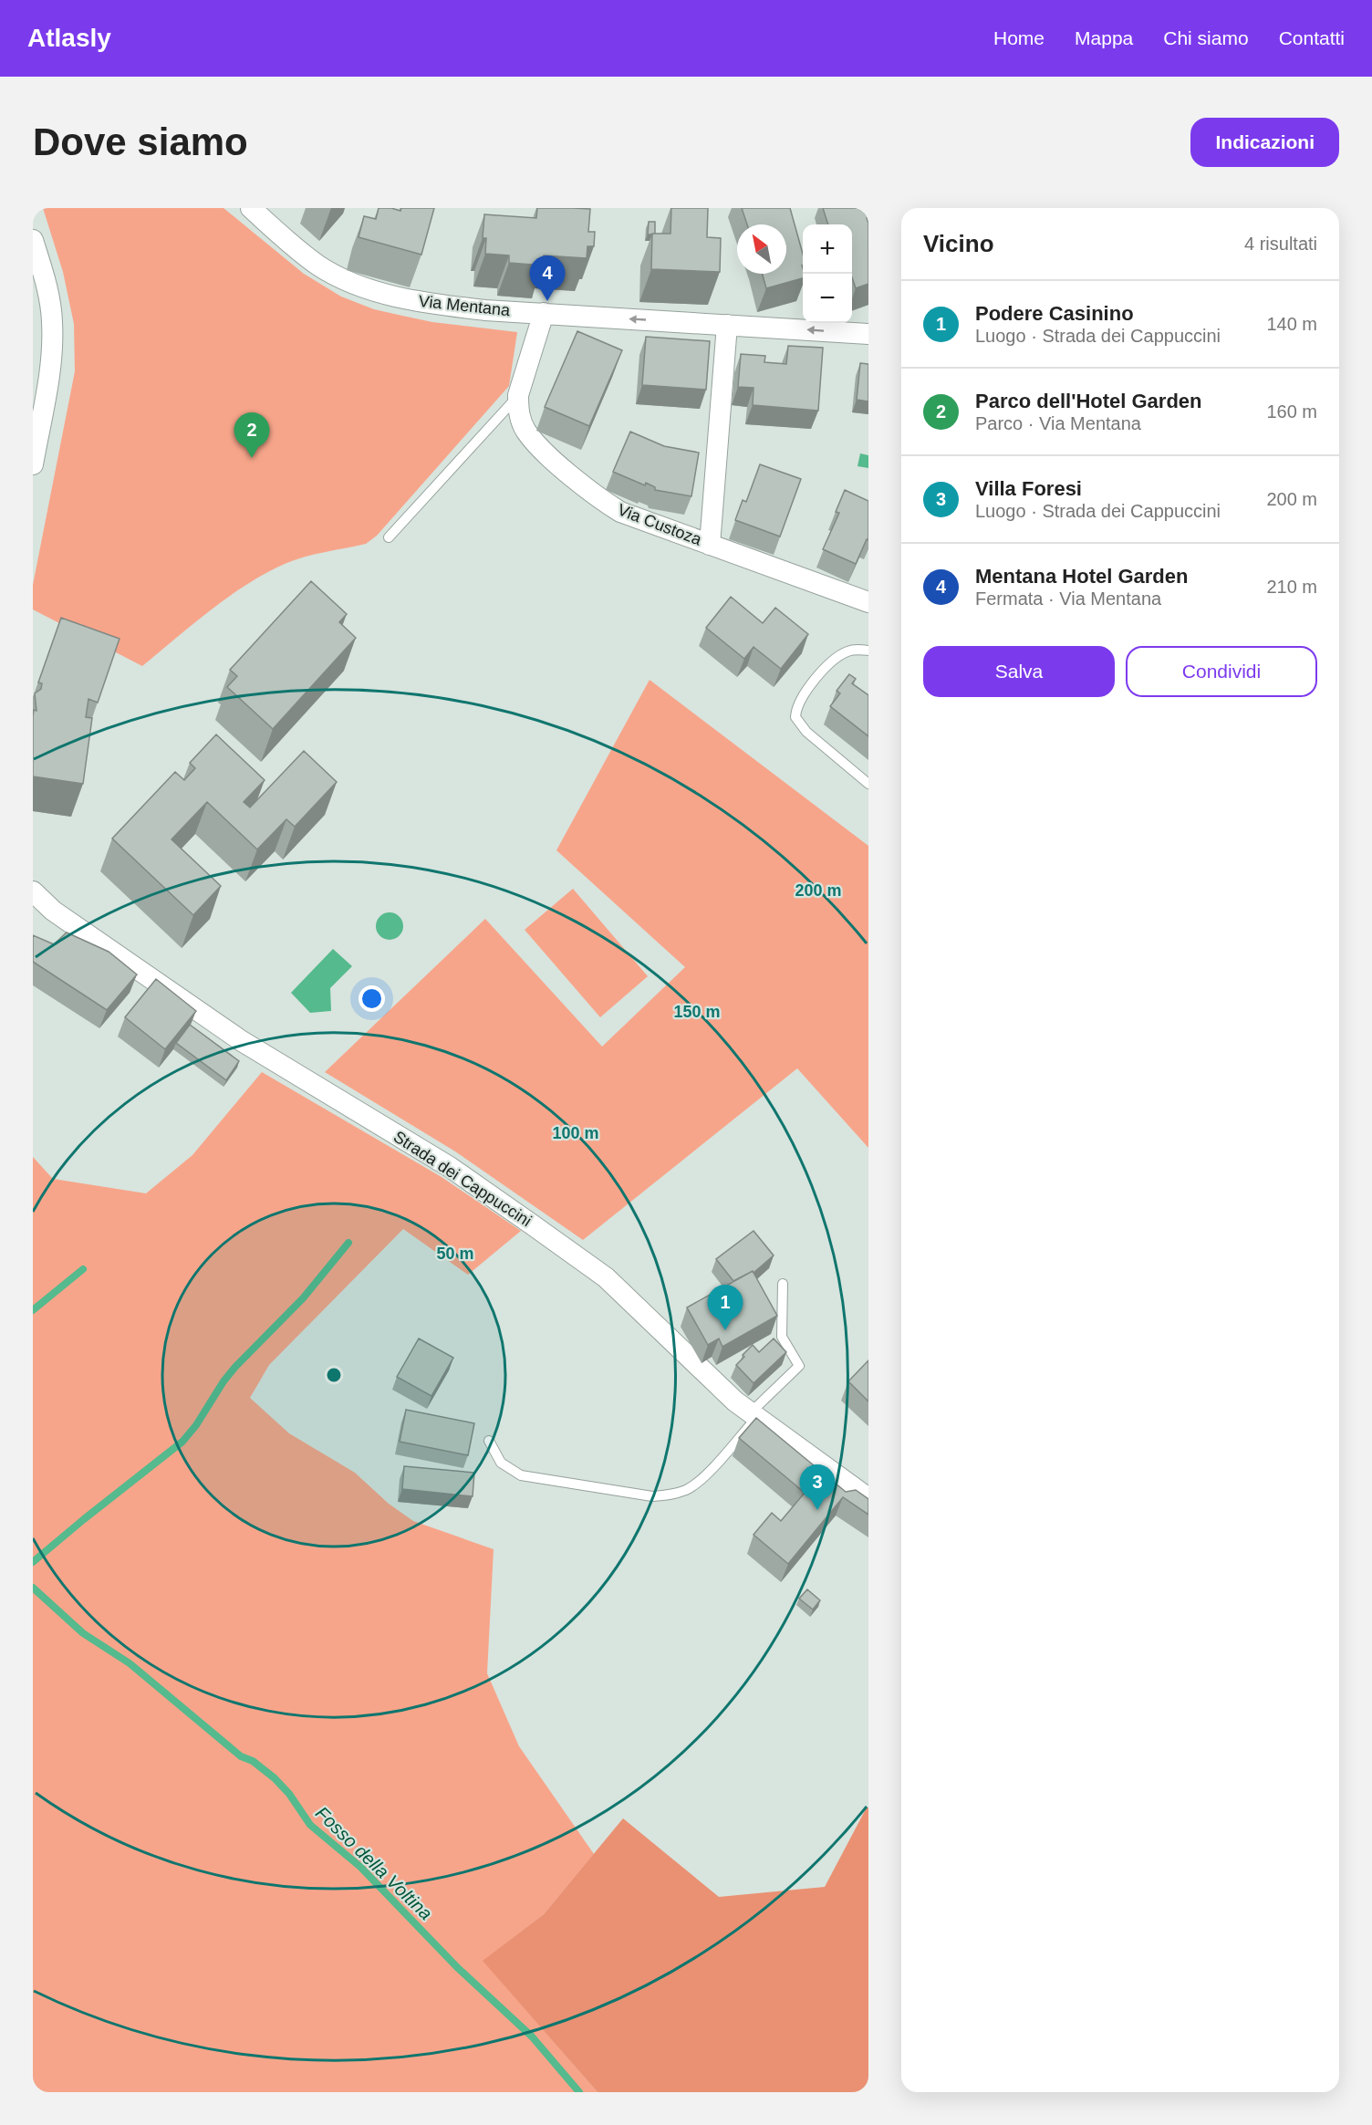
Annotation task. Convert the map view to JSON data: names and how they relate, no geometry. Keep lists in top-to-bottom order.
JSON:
{
  "streets": {
    "street": ["Via Mentana", "Via Custoza", "Strada dei Cappuccini"]
  },
  "crossings": [
    ["Via Mentana", "Via Custoza"]
  ],
  "one_way": ["Via Mentana"],
  "water": ["Fosso della Voltina"],
  "north": "top left",
  "page": {
    "header": "Atlasly",
    "nav": [
      "Home",
      "Mappa",
      "Chi siamo",
      "Contatti"
    ],
    "buttons": [
      "Indicazioni",
      ["Salva", "Condividi"]
    ],
    "title": "Dove siamo",
    "heading": ["Vicino", "4 risultati"],
    "map_buttons": ["+", "−"],
    "pins": [
      "4",
      "2",
      "1",
      "3"
    ],
    "list": [
      {
        "mark": "1",
        "name": "Podere Casinino",
        "note": "Luogo · Strada dei Cappuccini",
        "value": "140 m"
      },
      {
        "mark": "2",
        "name": "Parco dell'Hotel Garden",
        "note": "Parco · Via Mentana",
        "value": "160 m"
      },
      {
        "mark": "3",
        "name": "Villa Foresi",
        "note": "Luogo · Strada dei Cappuccini",
        "value": "200 m"
      },
      {
        "mark": "4",
        "name": "Mentana Hotel Garden",
        "note": "Fermata · Via Mentana",
        "value": "210 m"
      }
    ]
  },
  "rings": [
    "200 m",
    "150 m",
    "100 m",
    "50 m"
  ]
}
